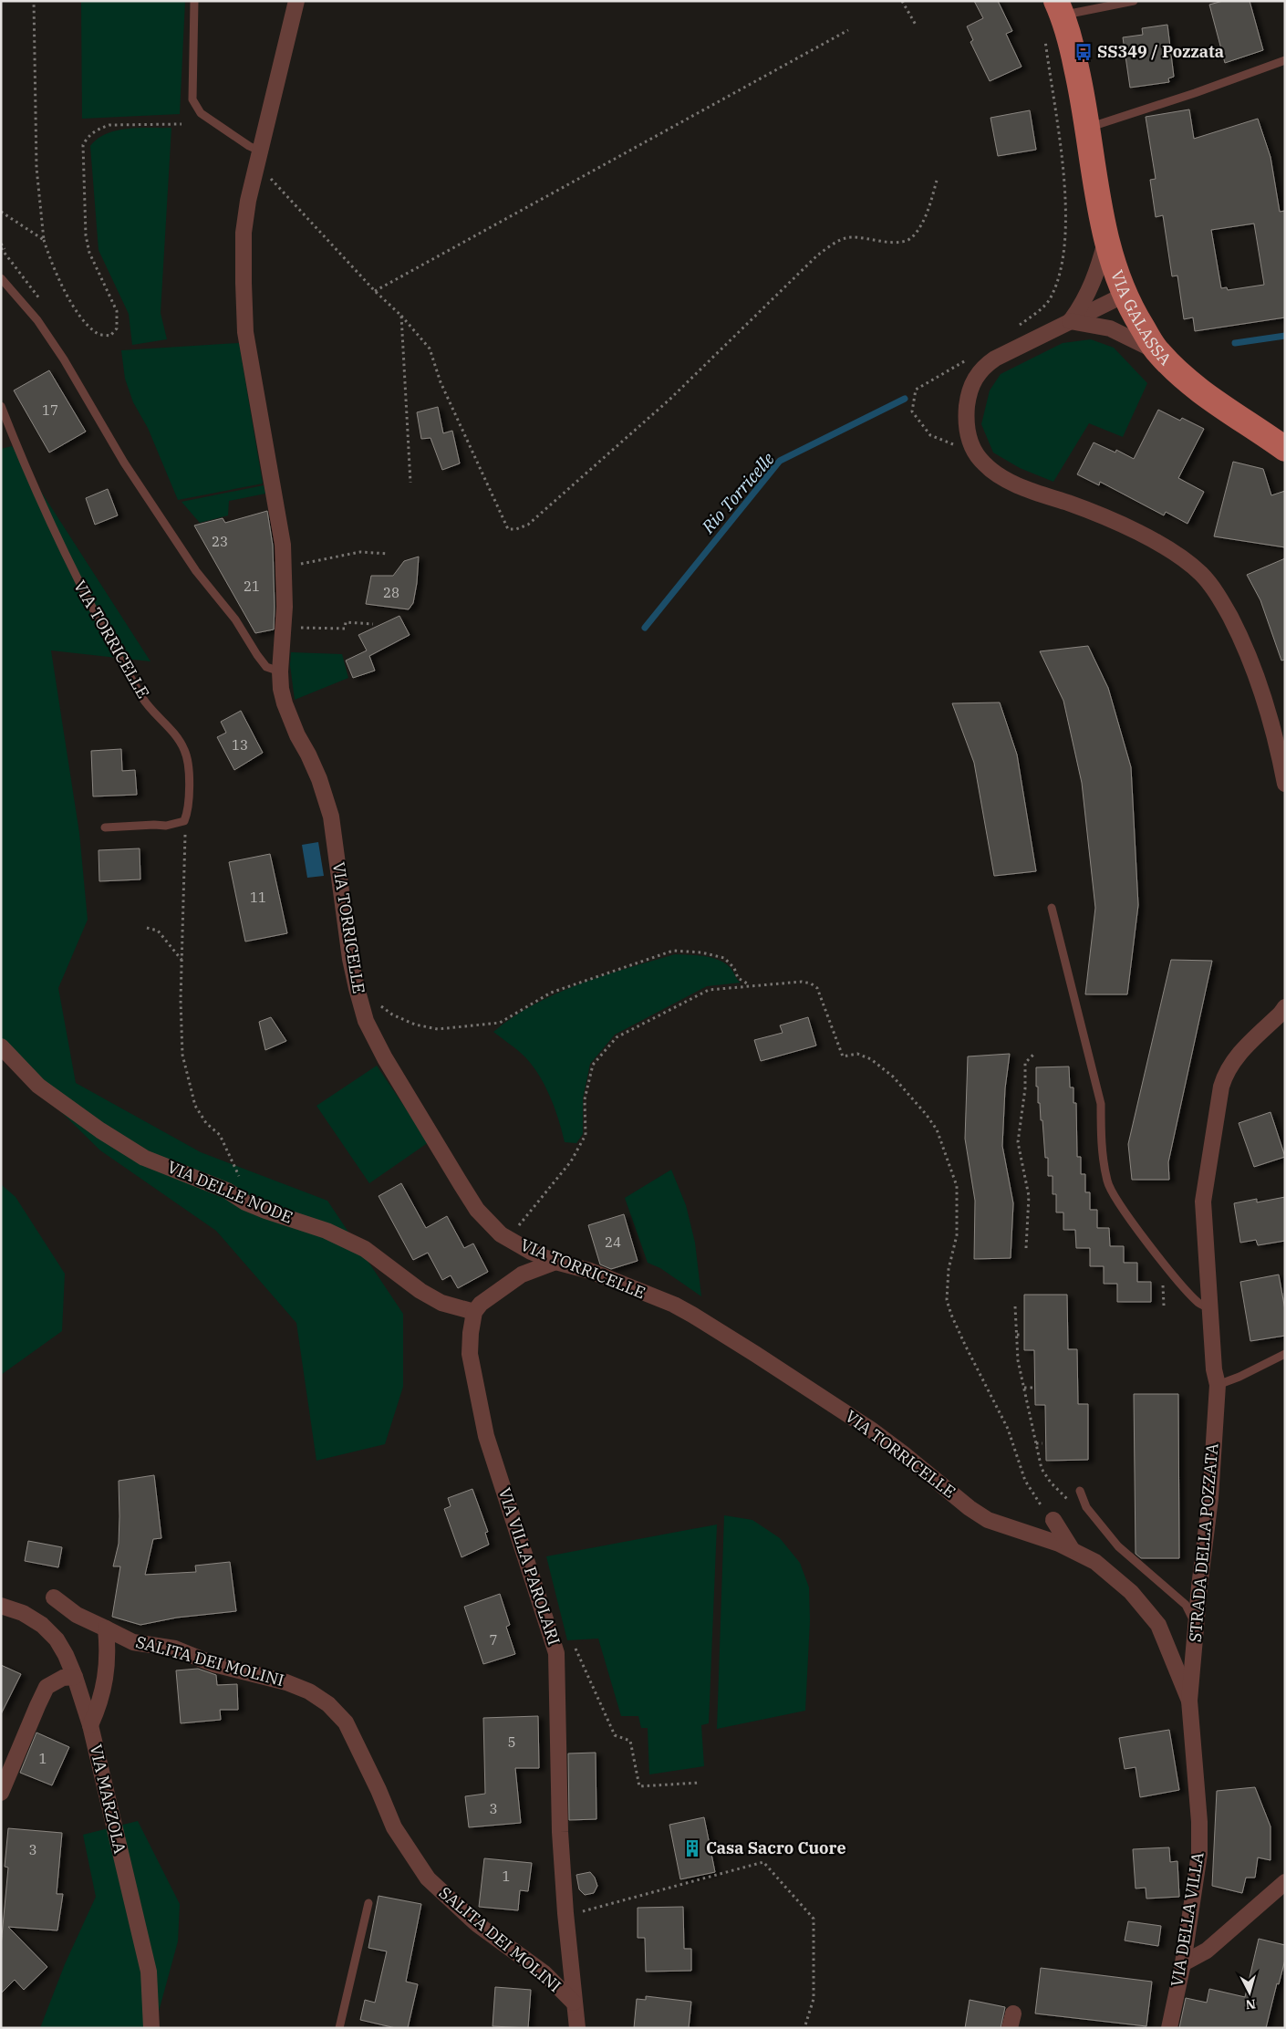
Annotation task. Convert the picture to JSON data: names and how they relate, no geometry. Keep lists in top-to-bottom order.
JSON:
{
  "streets": {
    "main road": ["VIA GALASSA"],
    "street": [
      "VIA TORRICELLE",
      "VIA DELLE NODE",
      "STRADA DELLA POZZATA",
      "VIA VILLA PAROLARI",
      "SALITA DEI MOLINI",
      "VIA MARZOLA",
      "VIA DELLA VILLA"
    ]
  },
  "crossings": [
    ["VIA TORRICELLE", "STRADA DELLA POZZATA"],
    ["VIA TORRICELLE", "VIA DELLA VILLA"],
    ["VIA DELLE NODE", "VIA VILLA PAROLARI"],
    ["STRADA DELLA POZZATA", "VIA DELLA VILLA"],
    ["VIA VILLA PAROLARI", "SALITA DEI MOLINI"]
  ],
  "water": ["Rio Torricelle"],
  "places": {
    "bus stop": ["SS349 / Pozzata"],
    "building": ["Casa Sacro Cuore"]
  },
  "house_numbers": [
    "17",
    "23",
    "21",
    "28",
    "13",
    "11",
    "24",
    "7",
    "5",
    "1",
    "3",
    "3",
    "1"
  ],
  "north": "bottom"
}
